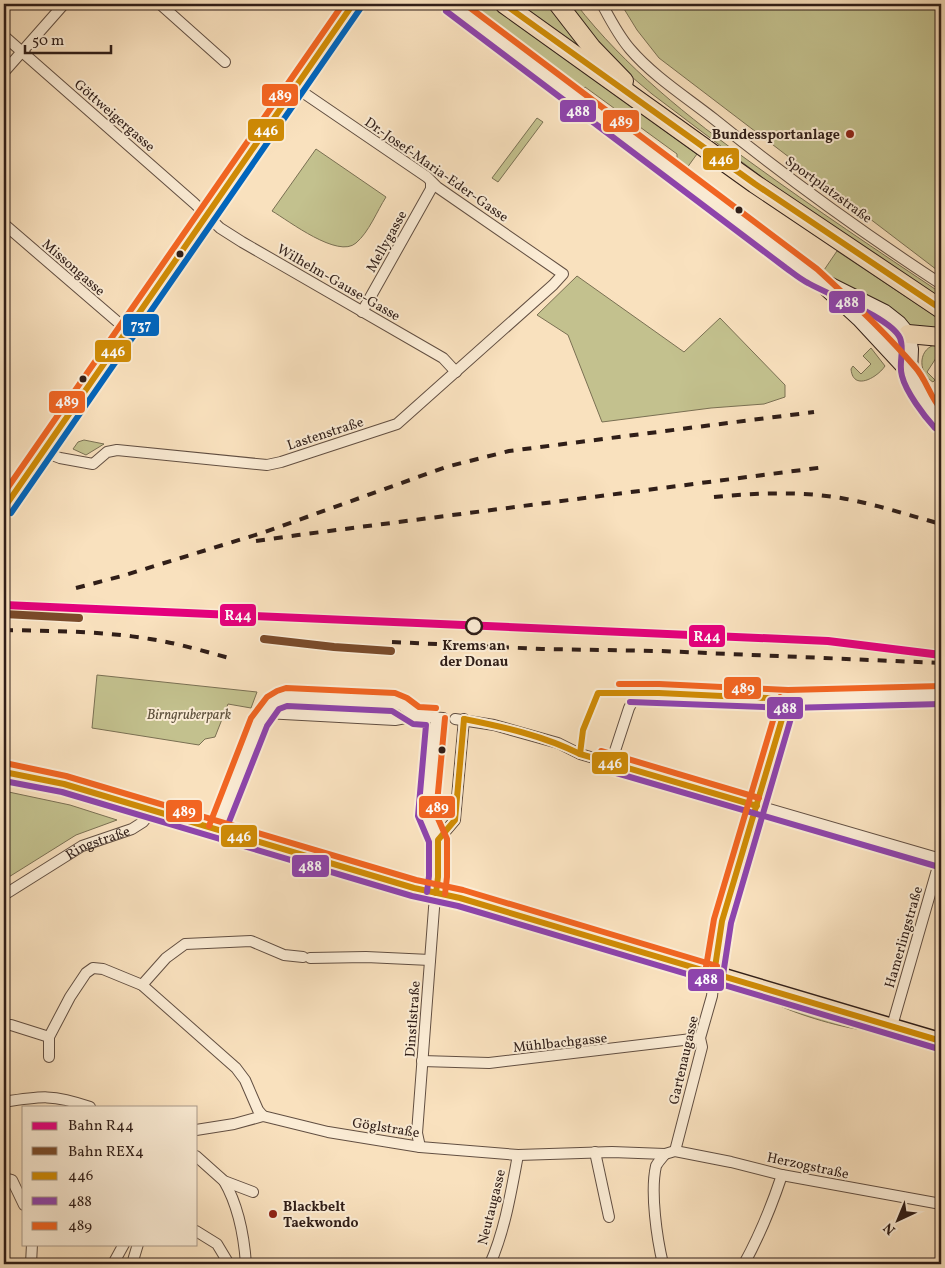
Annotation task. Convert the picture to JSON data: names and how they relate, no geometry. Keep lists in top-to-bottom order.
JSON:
{
  "streets": {
    "street": [
      "Göttweigergasse",
      "Dr.-Josef-Maria-Eder-Gasse",
      "Sportplatzstraße",
      "Mellygasse",
      "Missongasse",
      "Wilhelm-Gause-Gasse",
      "Lastenstraße",
      "Ringstraße",
      "Hamerlingstraße",
      "Dinstlstraße",
      "Mühlbachgasse",
      "Gartenaugasse",
      "Göglstraße",
      "Herzogstraße",
      "Neutaugasse"
    ]
  },
  "crossings": [
    ["Göttweigergasse", "Wilhelm-Gause-Gasse"],
    ["Dr.-Josef-Maria-Eder-Gasse", "Mellygasse"],
    ["Dr.-Josef-Maria-Eder-Gasse", "Lastenstraße"],
    ["Mellygasse", "Wilhelm-Gause-Gasse"],
    ["Wilhelm-Gause-Gasse", "Lastenstraße"],
    ["Dinstlstraße", "Mühlbachgasse"],
    ["Dinstlstraße", "Göglstraße"],
    ["Mühlbachgasse", "Gartenaugasse"],
    ["Gartenaugasse", "Herzogstraße"],
    ["Göglstraße", "Herzogstraße"],
    ["Göglstraße", "Neutaugasse"]
  ],
  "parks": ["Birngruberpark"],
  "places": ["Bundessportanlage", "Krems an der Donau", "Blackbelt Taekwondo"],
  "lines": [
    "transit line 446",
    "transit line 489",
    "transit line 737",
    "transit line 488",
    "rail line R44",
    "rail line REX4"
  ],
  "legend": [
    "Bahn R44",
    "Bahn REX4",
    "446",
    "488",
    "489"
  ],
  "scale_bar": "50 m",
  "north": "bottom left"
}
